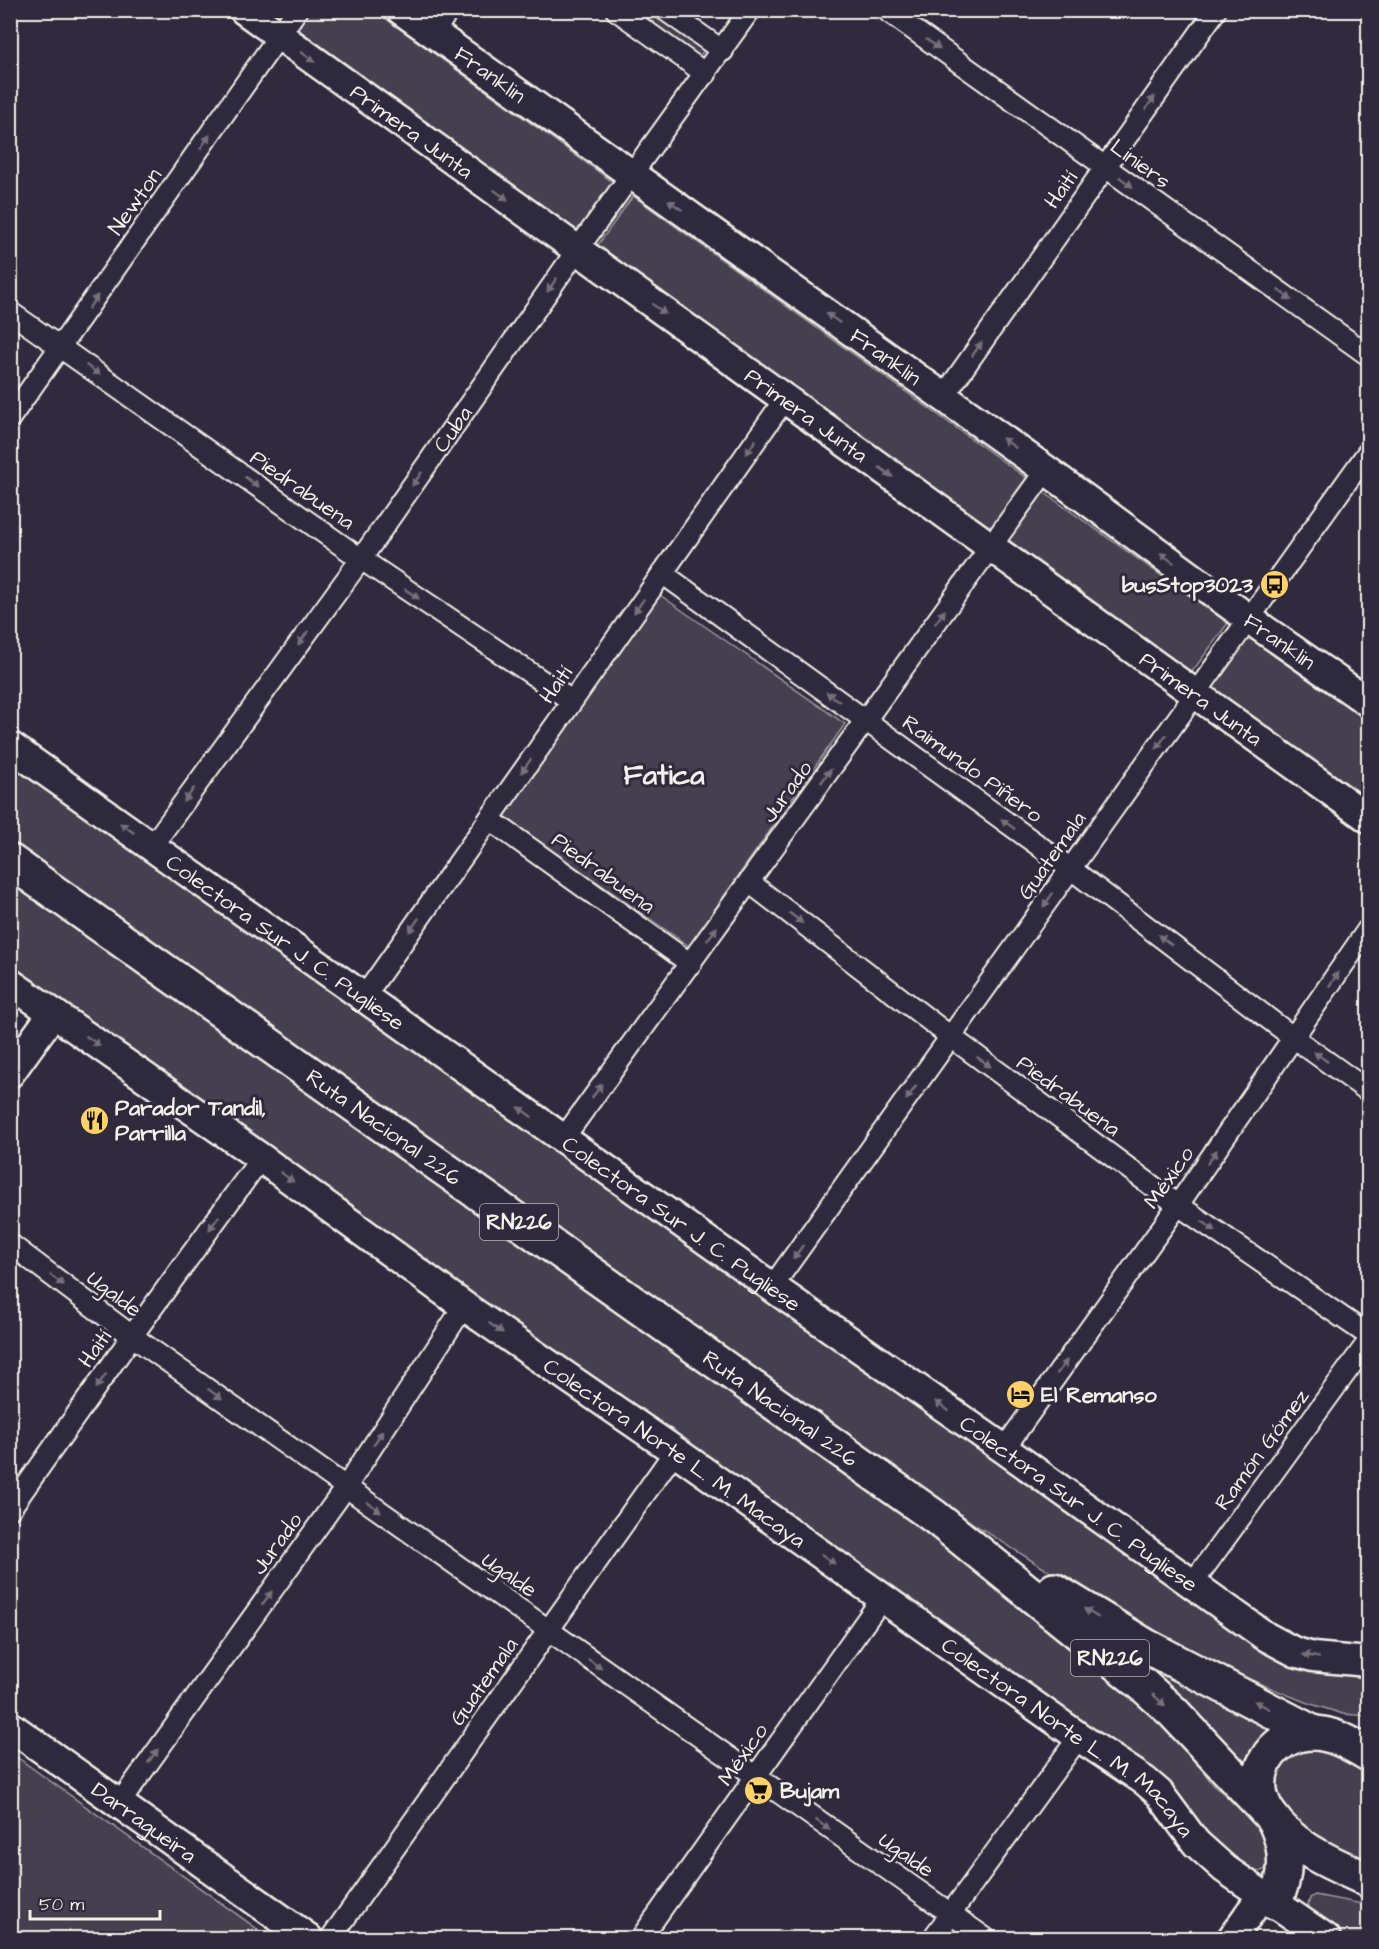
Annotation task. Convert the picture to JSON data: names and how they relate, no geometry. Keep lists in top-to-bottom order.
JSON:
{
  "streets": {
    "highway": ["Ruta Nacional 226", "RN226"],
    "main road": [
      "Franklin",
      "Primera Junta",
      "Colectora Sur J. C. Pugliese",
      "Colectora Norte L. M. Macaya",
      "Darragueira"
    ],
    "street": [
      "Liniers",
      "Haití",
      "Newton",
      "Cuba",
      "Piedrabuena",
      "Raimundo Piñero",
      "Jurado",
      "Guatemala",
      "México",
      "Ugalde",
      "Ramón Gómez"
    ]
  },
  "crossings": [
    ["Franklin", "Haití"],
    ["Franklin", "Cuba"],
    ["Franklin", "Jurado"],
    ["Franklin", "Guatemala"],
    ["Primera Junta", "Haití"],
    ["Primera Junta", "Newton"],
    ["Primera Junta", "Cuba"],
    ["Primera Junta", "Jurado"],
    ["Primera Junta", "Guatemala"],
    ["Liniers", "Haití"],
    ["Haití", "Piedrabuena"],
    ["Haití", "Raimundo Piñero"],
    ["Haití", "Colectora Sur J. C. Pugliese"],
    ["Haití", "Ugalde"],
    ["Haití", "Colectora Norte L. M. Macaya"],
    ["Newton", "Piedrabuena"],
    ["Cuba", "Piedrabuena"],
    ["Cuba", "Colectora Sur J. C. Pugliese"],
    ["Piedrabuena", "Jurado"],
    ["Piedrabuena", "Guatemala"],
    ["Piedrabuena", "México"],
    ["Raimundo Piñero", "Jurado"],
    ["Raimundo Piñero", "Guatemala"],
    ["Raimundo Piñero", "México"],
    ["Jurado", "Colectora Sur J. C. Pugliese"],
    ["Jurado", "Ugalde"],
    ["Jurado", "Colectora Norte L. M. Macaya"],
    ["Jurado", "Darragueira"],
    ["Guatemala", "Colectora Sur J. C. Pugliese"],
    ["Guatemala", "Ugalde"],
    ["Guatemala", "Colectora Norte L. M. Macaya"],
    ["Colectora Sur J. C. Pugliese", "México"],
    ["Colectora Sur J. C. Pugliese", "Ramón Gómez"],
    ["México", "Ugalde"],
    ["México", "Colectora Norte L. M. Macaya"]
  ],
  "one_way": [
    "Franklin",
    "Primera Junta",
    "Liniers",
    "Newton",
    "Cuba",
    "Piedrabuena",
    "Raimundo Piñero",
    "Jurado",
    "Guatemala",
    "Colectora Sur J. C. Pugliese",
    "México",
    "Ugalde",
    "Colectora Norte L. M. Macaya"
  ],
  "districts": ["Fatica"],
  "places": {
    "bus stop": ["busStop3023"],
    "restaurant": ["Parador Tandil, Parrilla"],
    "hotel": ["El Remanso"],
    "supermarket": ["Bujam"]
  },
  "scale_bar": "50 m"
}
